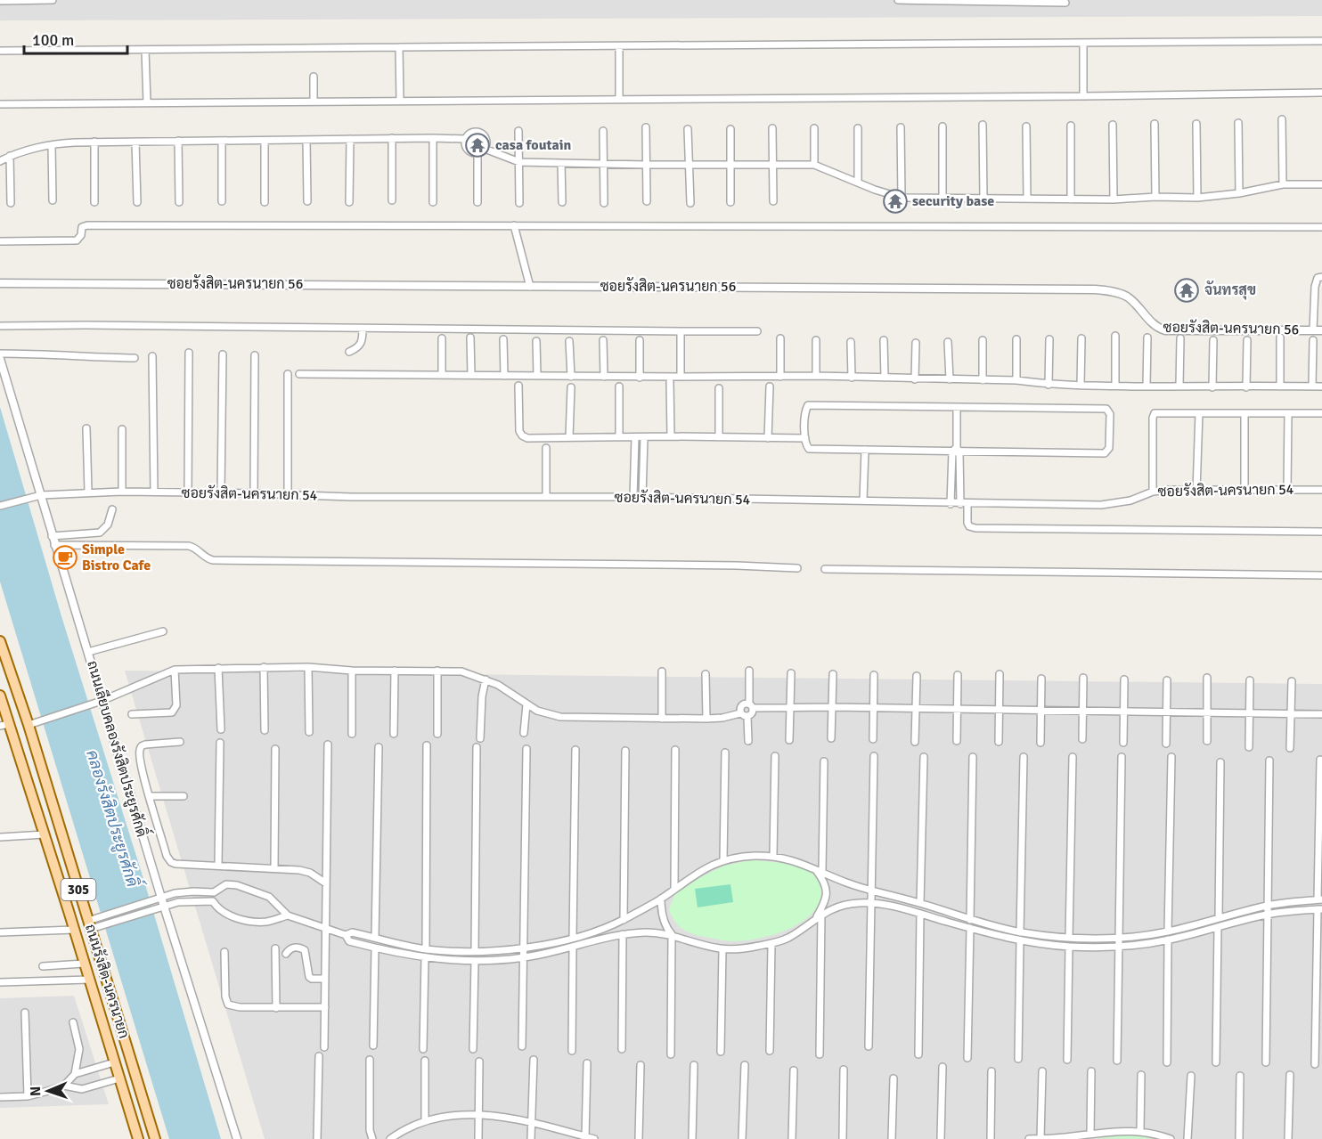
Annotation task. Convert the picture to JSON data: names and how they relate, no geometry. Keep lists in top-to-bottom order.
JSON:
{
  "streets": {
    "main road": ["305", "ถนนรังสิต-นครนายก"],
    "street": ["ซอยรังสิต-นครนายก 56", "ซอยรังสิต-นครนายก 54", "ถนนเลียบคลองรังสิตประยูรศักดิ์"]
  },
  "crossings": [
    ["ซอยรังสิต-นครนายก 54", "ถนนเลียบคลองรังสิตประยูรศักดิ์"]
  ],
  "water": ["คลองรังสิตประยูรศักดิ์"],
  "places": {
    "temple": ["casa foutain", "security base", "จันทรสุข"],
    "cafe": ["Simple Bistro Cafe"]
  },
  "scale_bar": "100 m",
  "north": "left"
}
